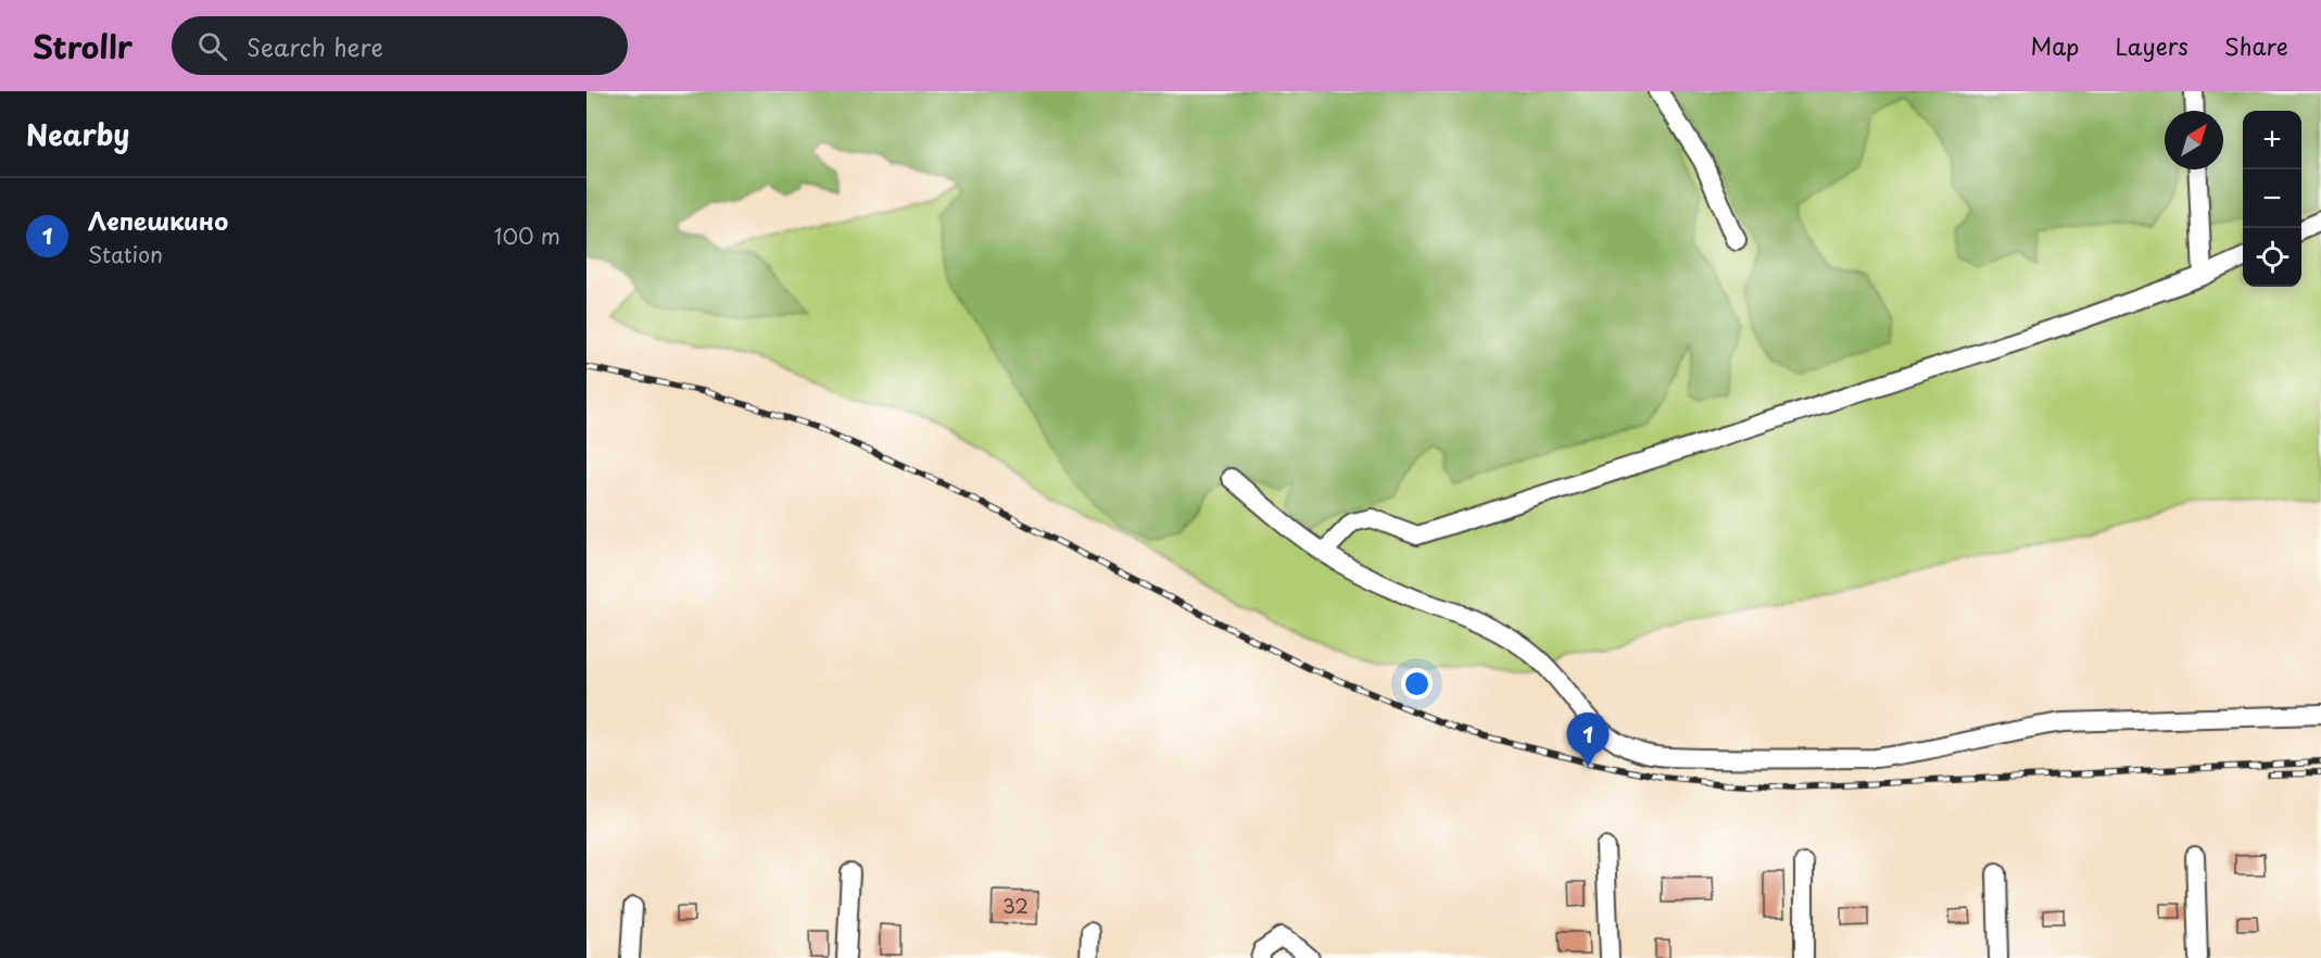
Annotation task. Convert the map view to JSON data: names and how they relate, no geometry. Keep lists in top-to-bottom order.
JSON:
{
  "house_numbers": ["32"],
  "north": "top right",
  "page": {
    "header": "Strollr",
    "search": "Search here",
    "nav": ["Map", "Layers", "Share"],
    "heading": "Nearby",
    "map_buttons": ["+", "−"],
    "list": [
      {
        "mark": "1",
        "name": "Лепешкино",
        "note": "Station",
        "value": "100 m"
      }
    ],
    "pins": "1"
  }
}
